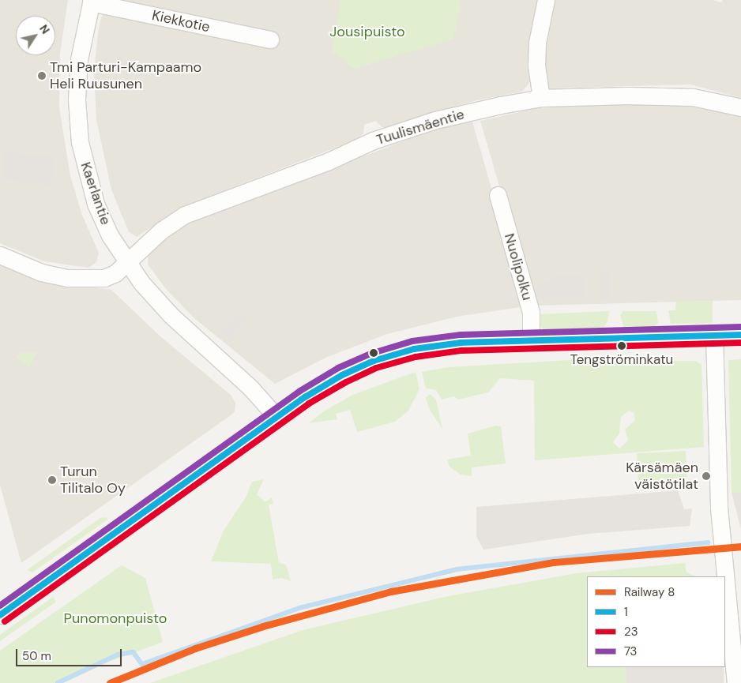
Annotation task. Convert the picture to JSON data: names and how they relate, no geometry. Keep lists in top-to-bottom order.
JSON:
{
  "streets": {
    "street": [
      "Kiekkotie",
      "Tuulismäentie",
      "Kaerlantie",
      "Nuolipolku"
    ]
  },
  "crossings": [
    ["Kiekkotie", "Kaerlantie"],
    ["Tuulismäentie", "Kaerlantie"]
  ],
  "parks": ["Jousipuisto", "Punomonpuisto"],
  "places": [
    "Tmi Parturi-Kampaamo Heli Ruusunen",
    "Tengströminkatu",
    "Kärsämäen väistötilat",
    "Turun Tilitalo Oy"
  ],
  "lines": [
    "transit line 73",
    "transit line 1",
    "transit line 23",
    "rail line 8"
  ],
  "legend": [
    "Railway 8",
    "1",
    "23",
    "73"
  ],
  "scale_bar": "50 m",
  "north": "top right"
}
